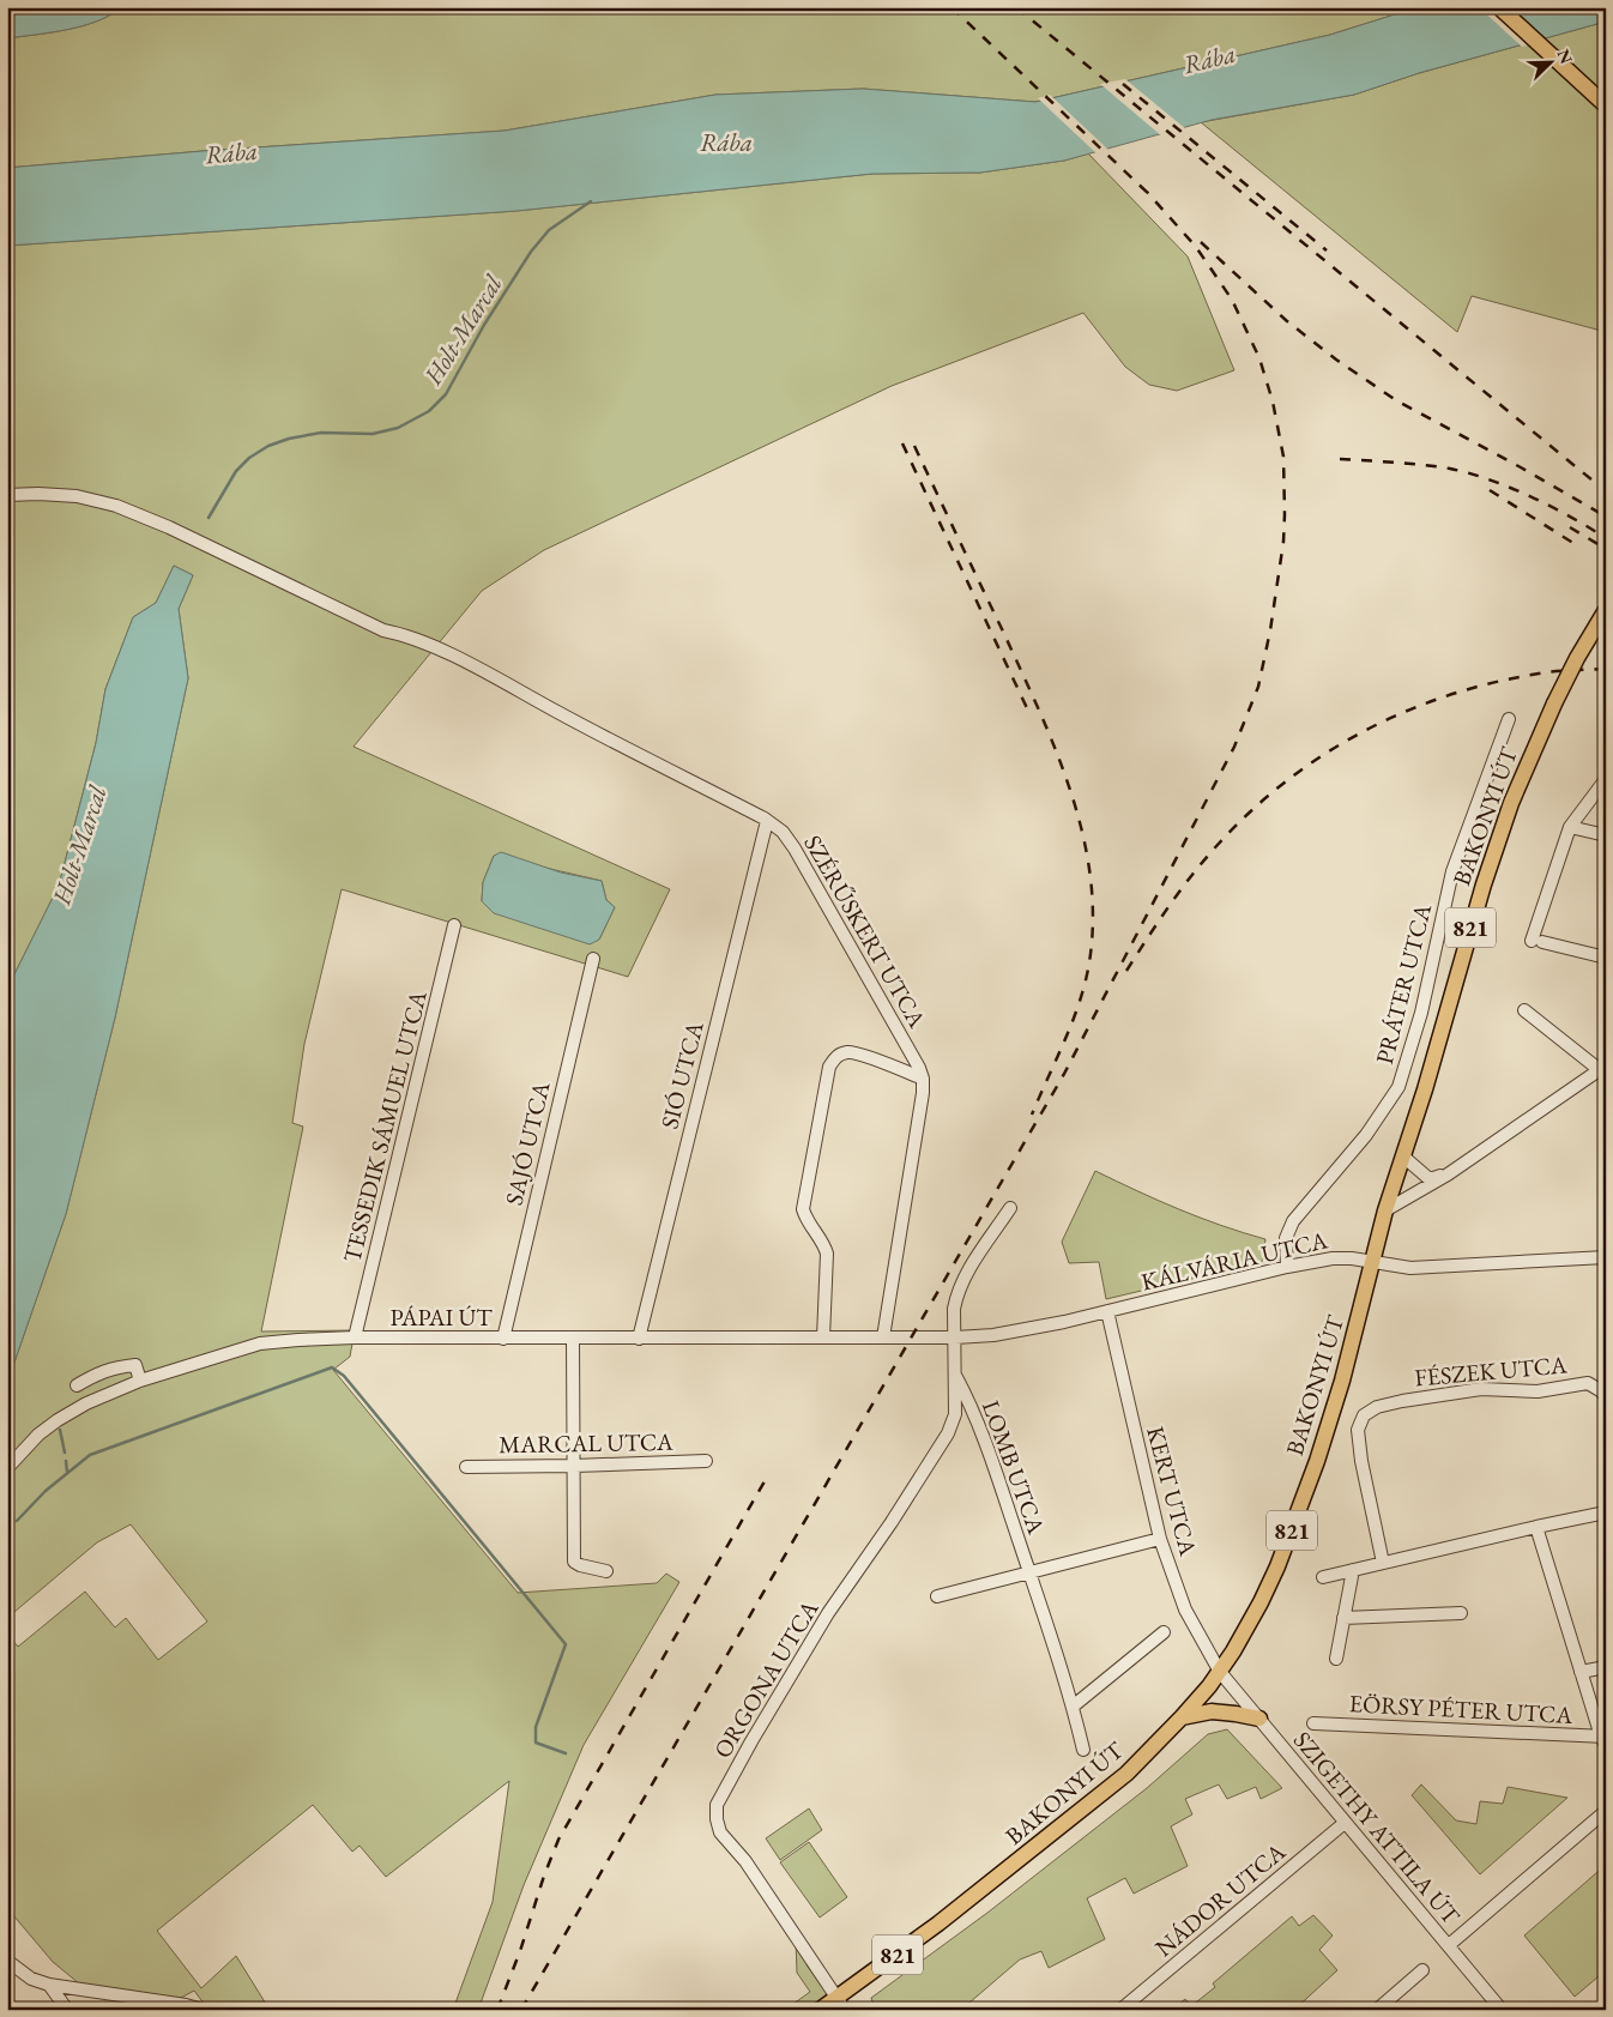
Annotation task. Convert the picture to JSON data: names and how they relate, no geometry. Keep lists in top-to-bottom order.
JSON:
{
  "streets": {
    "main road": ["BAKONYI ÚT", "821"],
    "street": [
      "SZÉRŰSKERT UTCA",
      "PRÁTER UTCA",
      "SIÓ UTCA",
      "TESSEDIK SÁMUEL UTCA",
      "SAJÓ UTCA",
      "KÁLVÁRIA UTCA",
      "PÁPAI ÚT",
      "FÉSZEK UTCA",
      "MARCAL UTCA",
      "LOMB UTCA",
      "KERT UTCA",
      "ORGONA UTCA",
      "EÖRSY PÉTER UTCA",
      "SZIGETHY ATTILA ÚT",
      "NÁDOR UTCA"
    ]
  },
  "crossings": [
    ["BAKONYI ÚT", "KÁLVÁRIA UTCA"],
    ["BAKONYI ÚT", "KERT UTCA"],
    ["BAKONYI ÚT", "ORGONA UTCA"],
    ["BAKONYI ÚT", "SZIGETHY ATTILA ÚT"],
    ["SZÉRŰSKERT UTCA", "SIÓ UTCA"],
    ["PRÁTER UTCA", "KÁLVÁRIA UTCA"],
    ["SIÓ UTCA", "PÁPAI ÚT"],
    ["TESSEDIK SÁMUEL UTCA", "PÁPAI ÚT"],
    ["SAJÓ UTCA", "PÁPAI ÚT"],
    ["KÁLVÁRIA UTCA", "PÁPAI ÚT"],
    ["KÁLVÁRIA UTCA", "LOMB UTCA"],
    ["KÁLVÁRIA UTCA", "KERT UTCA"],
    ["LOMB UTCA", "ORGONA UTCA"],
    ["KERT UTCA", "SZIGETHY ATTILA ÚT"],
    ["SZIGETHY ATTILA ÚT", "NÁDOR UTCA"]
  ],
  "water": ["Rába", "Holt-Marcal"],
  "north": "top right"
}
